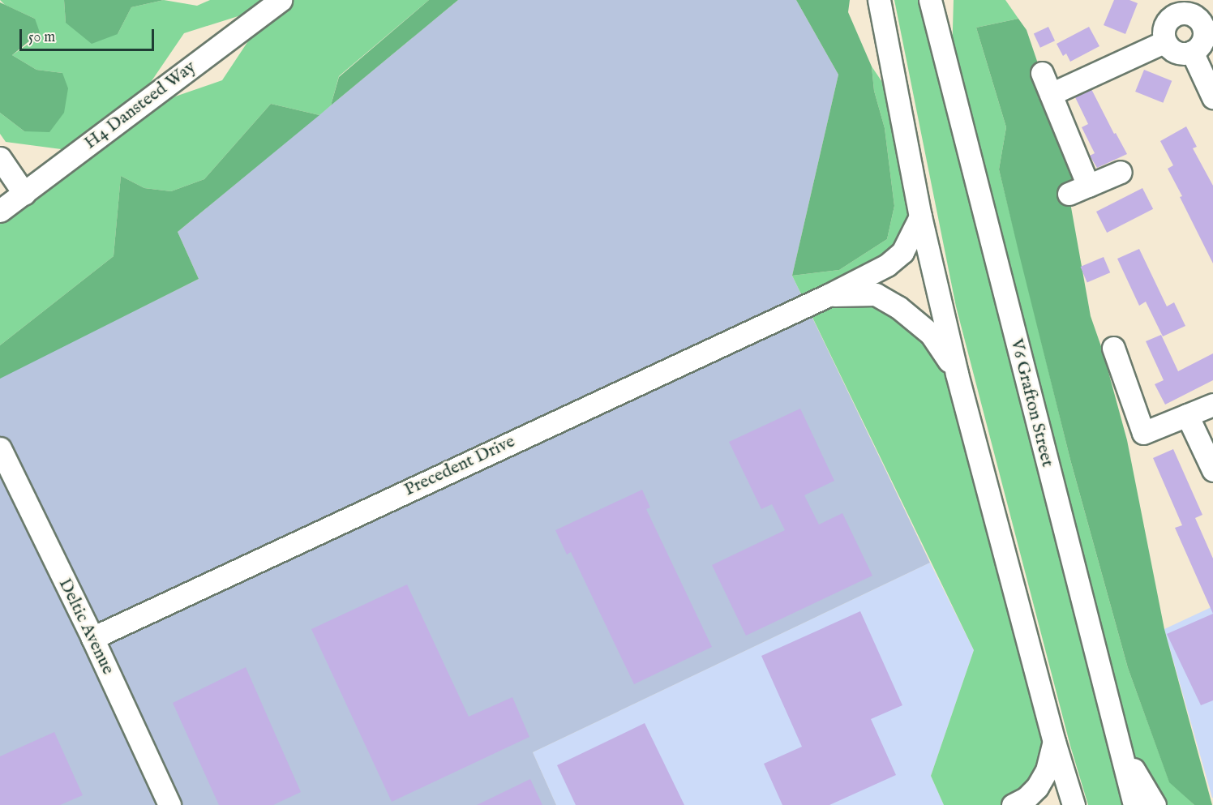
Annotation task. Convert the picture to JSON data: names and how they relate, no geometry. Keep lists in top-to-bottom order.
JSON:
{
  "streets": {
    "street": [
      "H4 Dansteed Way",
      "V6 Grafton Street",
      "Precedent Drive",
      "Deltic Avenue"
    ]
  },
  "crossings": [
    ["Precedent Drive", "Deltic Avenue"]
  ],
  "scale_bar": "50 m"
}
